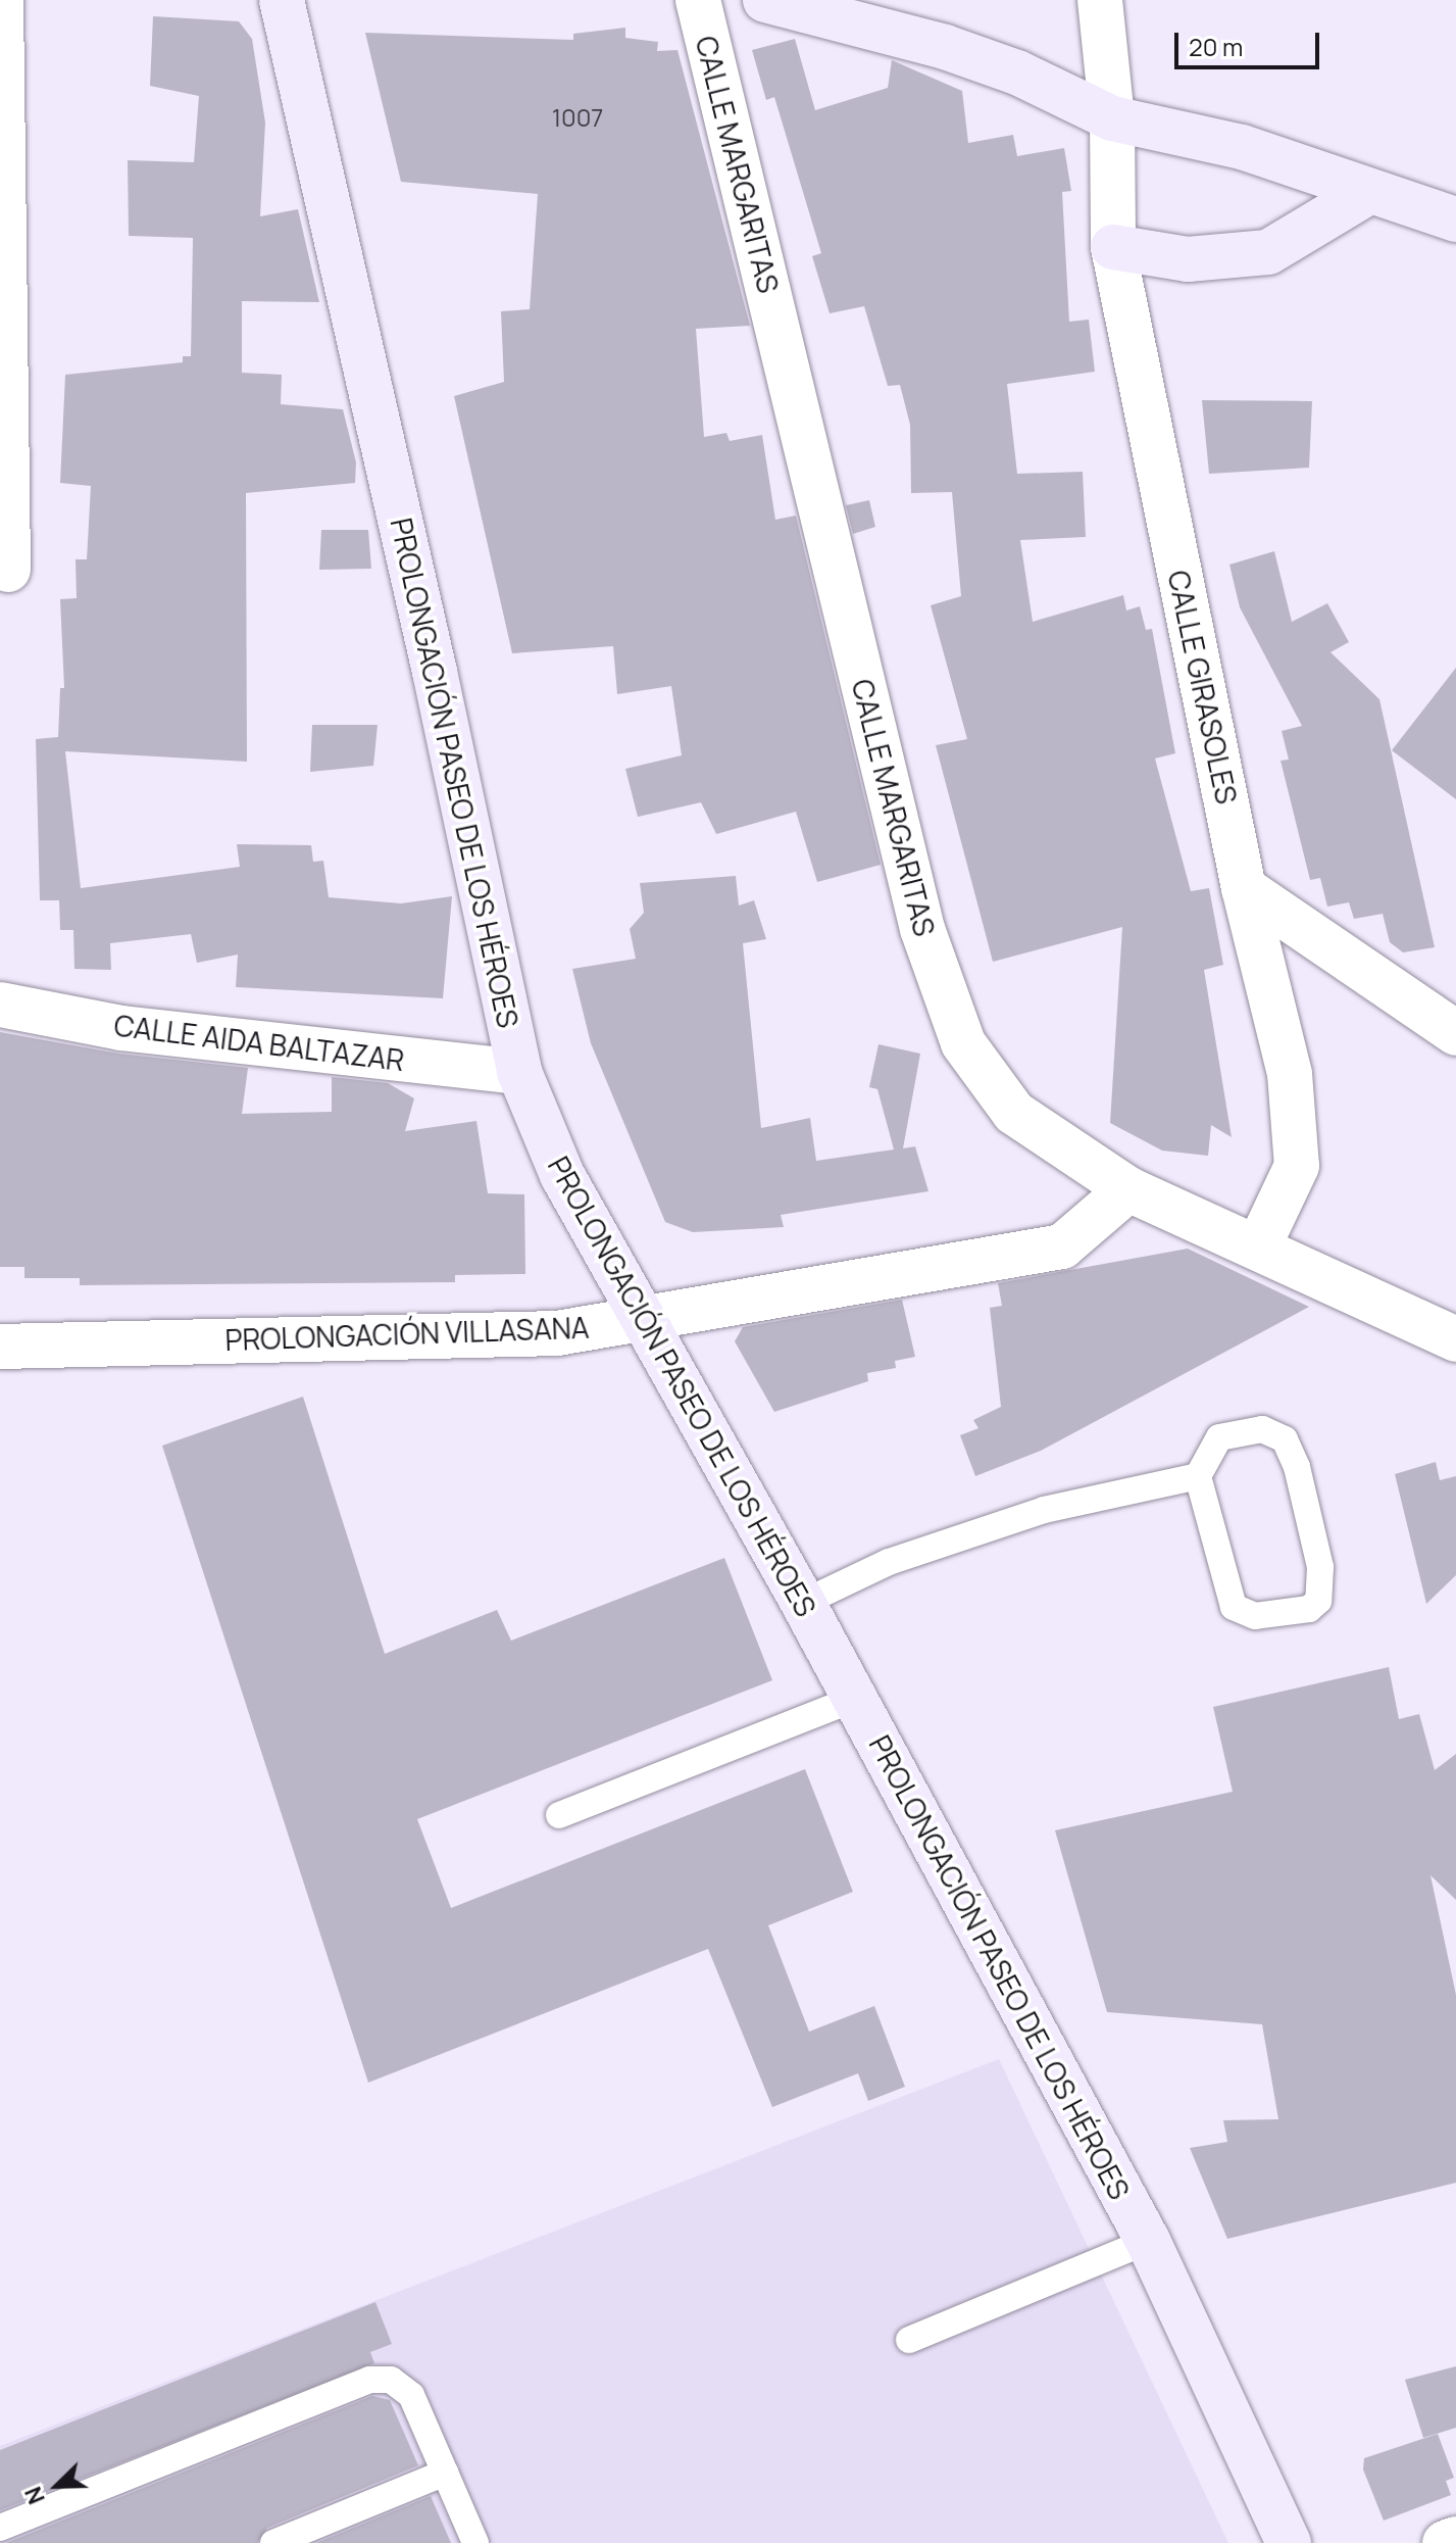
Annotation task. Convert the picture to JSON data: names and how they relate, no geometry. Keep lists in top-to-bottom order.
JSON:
{
  "streets": {
    "street": [
      "CALLE MARGARITAS",
      "CALLE GIRASOLES",
      "PROLONGACIÓN PASEO DE LOS HÉROES",
      "CALLE AIDA BALTAZAR",
      "PROLONGACIÓN VILLASANA"
    ]
  },
  "crossings": [
    ["CALLE MARGARITAS", "CALLE GIRASOLES"],
    ["CALLE MARGARITAS", "PROLONGACIÓN VILLASANA"],
    ["PROLONGACIÓN PASEO DE LOS HÉROES", "CALLE AIDA BALTAZAR"],
    ["PROLONGACIÓN PASEO DE LOS HÉROES", "PROLONGACIÓN VILLASANA"]
  ],
  "house_numbers": ["1007"],
  "scale_bar": "20 m",
  "north": "bottom left"
}
